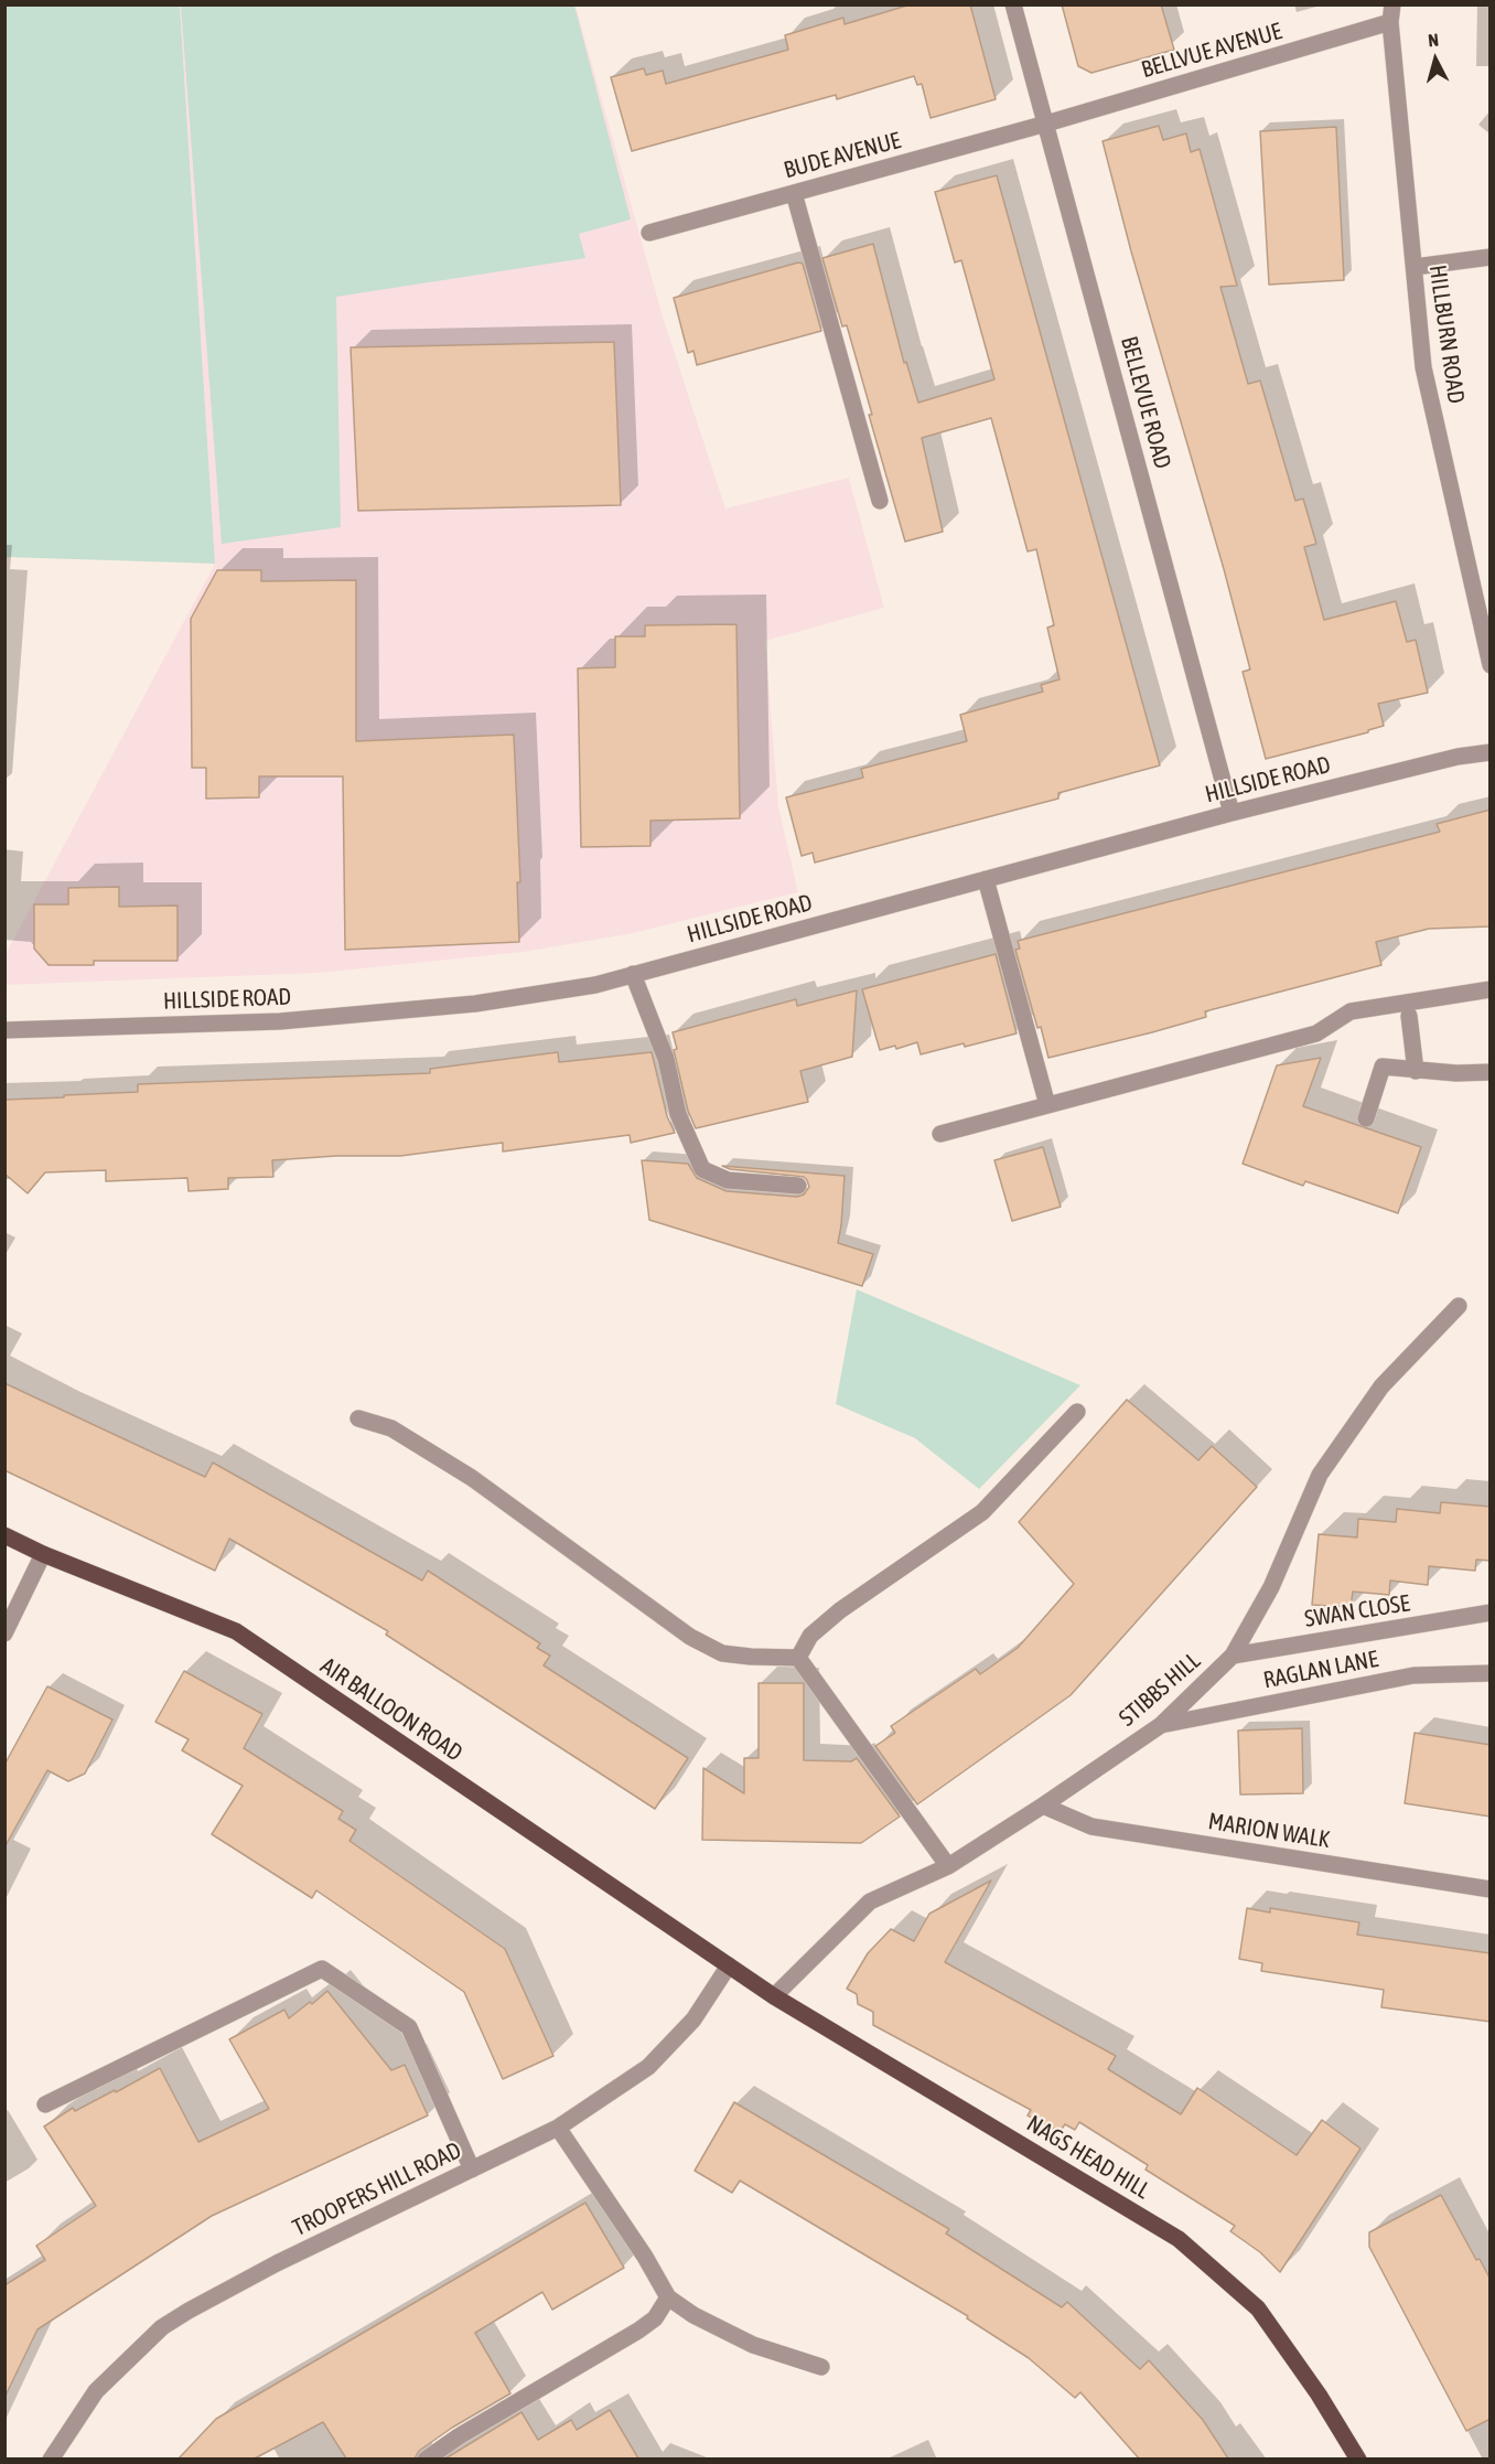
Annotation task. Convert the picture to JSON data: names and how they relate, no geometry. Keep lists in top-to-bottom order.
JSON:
{
  "streets": {
    "main road": ["AIR BALLOON ROAD", "NAGS HEAD HILL"],
    "street": [
      "BELLVUE AVENUE",
      "BUDE AVENUE",
      "HILLBURN ROAD",
      "BELLEVUE ROAD",
      "HILLSIDE ROAD",
      "SWAN CLOSE",
      "RAGLAN LANE",
      "STIBBS HILL",
      "MARION WALK",
      "TROOPERS HILL ROAD"
    ]
  },
  "crossings": [
    ["BELLVUE AVENUE", "BUDE AVENUE"],
    ["BELLVUE AVENUE", "HILLBURN ROAD"],
    ["BELLVUE AVENUE", "BELLEVUE ROAD"],
    ["BUDE AVENUE", "BELLEVUE ROAD"],
    ["BELLEVUE ROAD", "HILLSIDE ROAD"],
    ["SWAN CLOSE", "STIBBS HILL"],
    ["RAGLAN LANE", "STIBBS HILL"],
    ["STIBBS HILL", "MARION WALK"],
    ["STIBBS HILL", "NAGS HEAD HILL"],
    ["AIR BALLOON ROAD", "NAGS HEAD HILL"],
    ["AIR BALLOON ROAD", "TROOPERS HILL ROAD"],
    ["NAGS HEAD HILL", "TROOPERS HILL ROAD"]
  ],
  "north": "top"
}
